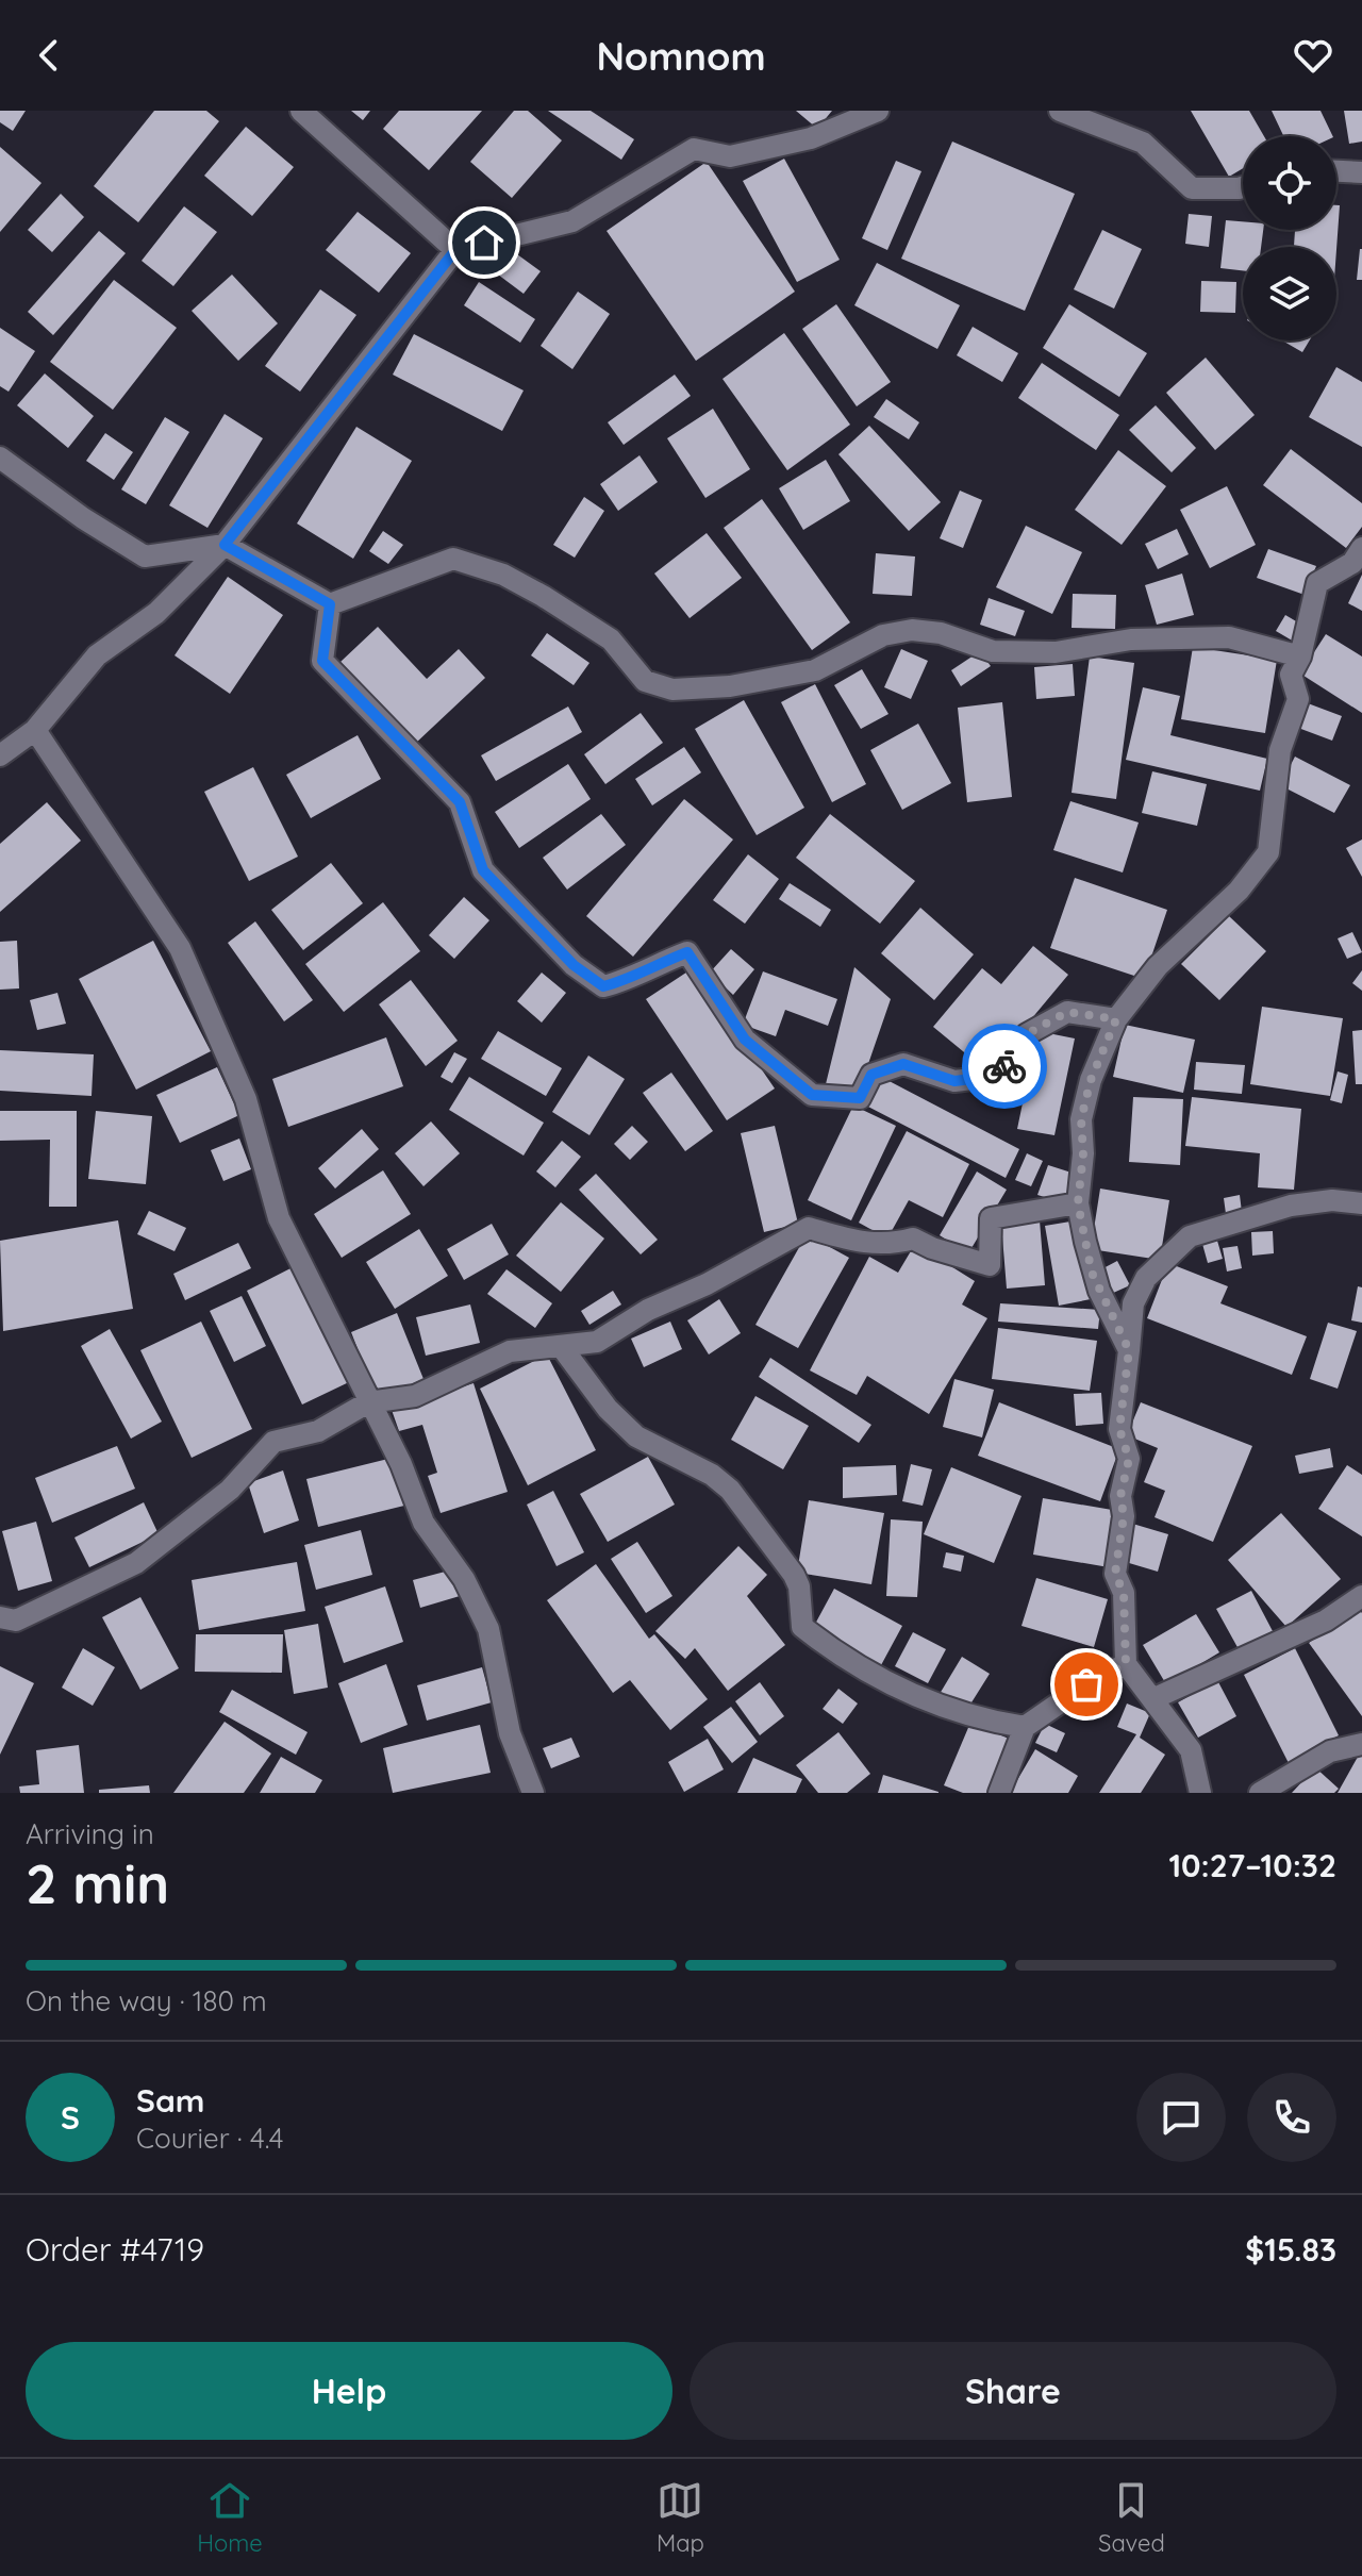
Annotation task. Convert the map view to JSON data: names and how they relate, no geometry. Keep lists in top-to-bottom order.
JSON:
{
  "page": {
    "header": "Nomnom",
    "heading": ["2 min", "Arriving in", "10:27–10:32"],
    "panel": [
      "Sam",
      "Courier · 4.4",
      "Order #4719",
      "$15.83"
    ],
    "bar": "On the way · 180 m",
    "round": "S",
    "buttons": ["Help", "Share"],
    "tabs": ["Home", "Map", "Saved"]
  }
}
